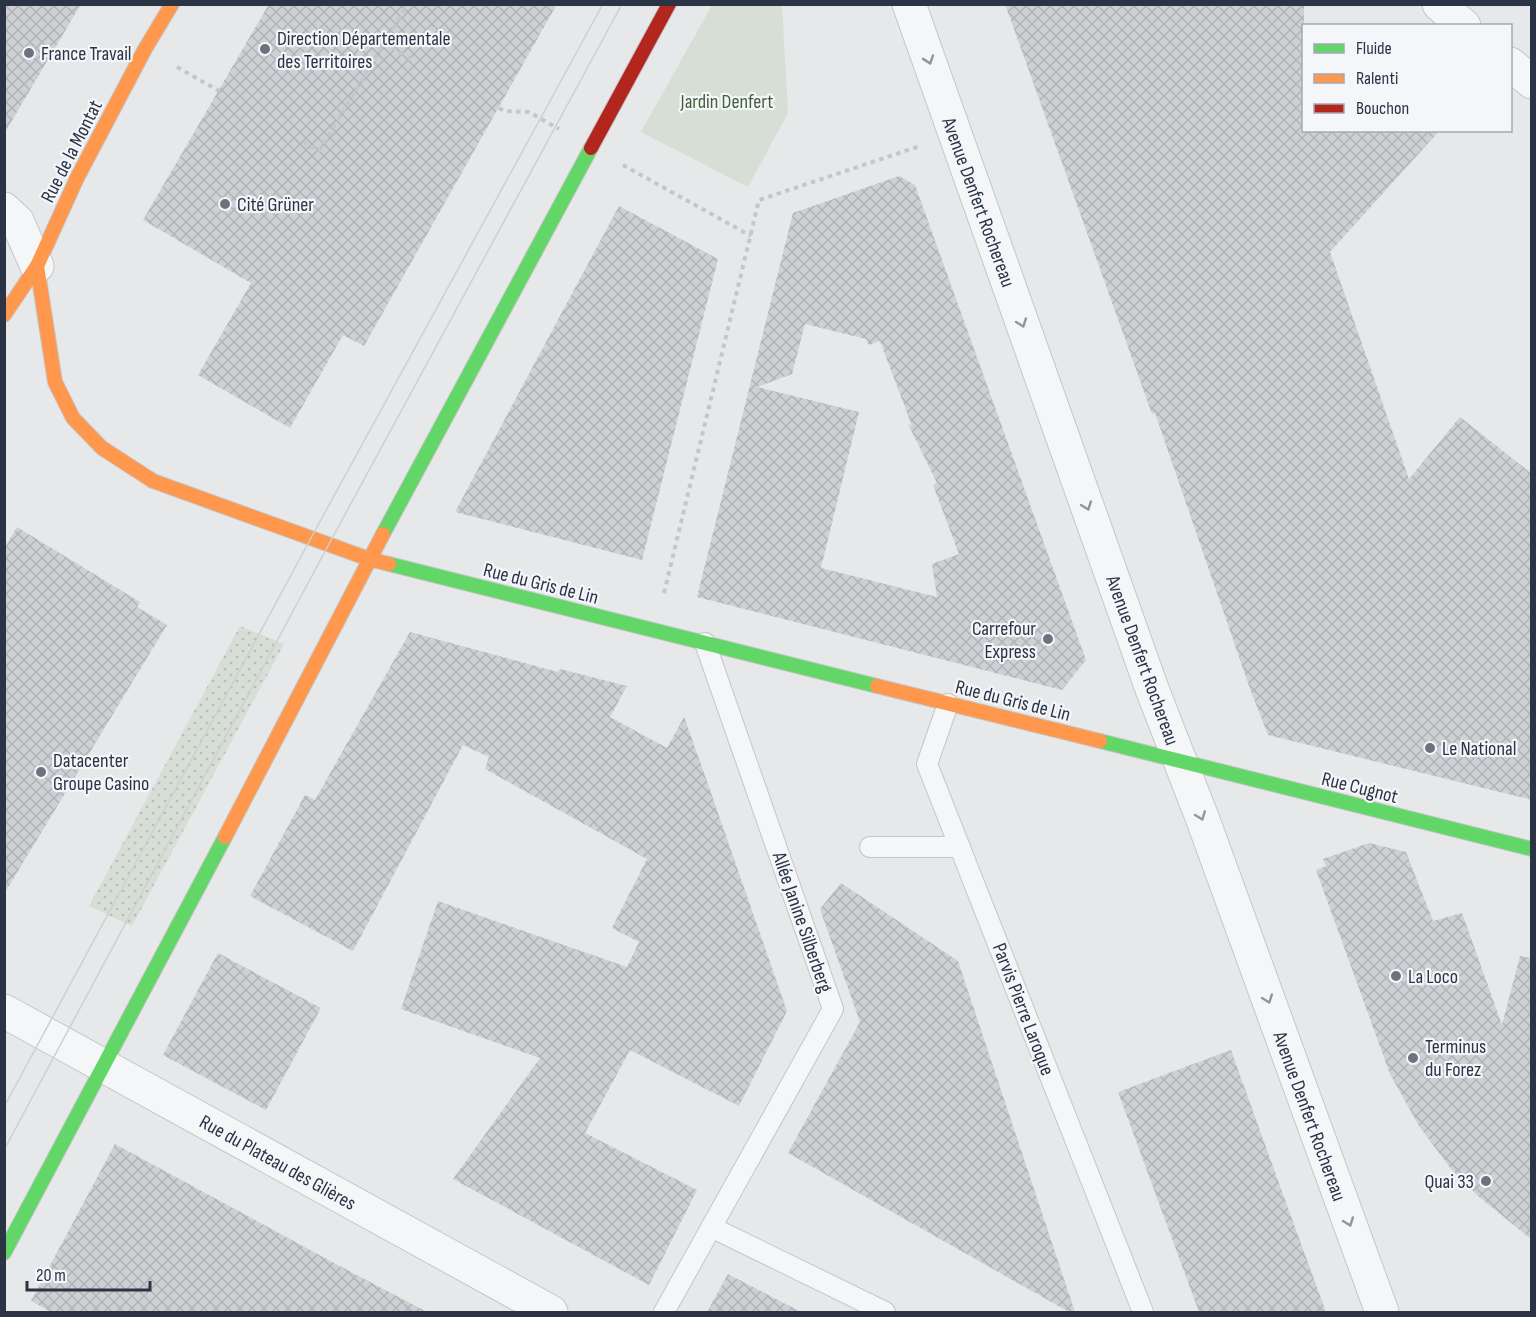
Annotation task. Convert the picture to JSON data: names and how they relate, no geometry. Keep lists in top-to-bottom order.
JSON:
{
  "streets": {
    "main road": ["Rue de la Montat", "Rue du Gris de Lin", "Rue Cugnot"],
    "street": ["Avenue Denfert Rochereau", "Rue du Plateau des Glières"],
    "lane": ["Allée Janine Silberberg", "Parvis Pierre Laroque"]
  },
  "crossings": [
    ["Rue de la Montat", "Rue du Gris de Lin"],
    ["Avenue Denfert Rochereau", "Rue du Gris de Lin"],
    ["Avenue Denfert Rochereau", "Rue Cugnot"],
    ["Rue du Gris de Lin", "Rue Cugnot"],
    ["Rue du Gris de Lin", "Allée Janine Silberberg"],
    ["Rue du Gris de Lin", "Parvis Pierre Laroque"]
  ],
  "one_way": ["Avenue Denfert Rochereau"],
  "parks": ["Jardin Denfert"],
  "places": [
    "Direction Départementale des Territoires",
    "France Travail",
    "Cité Grüner",
    "Carrefour Express",
    "Le National",
    "Datacenter Groupe Casino",
    "La Loco",
    "Terminus du Forez",
    "Quai 33"
  ],
  "legend": ["Fluide", "Ralenti", "Bouchon"],
  "scale_bar": "20 m"
}
